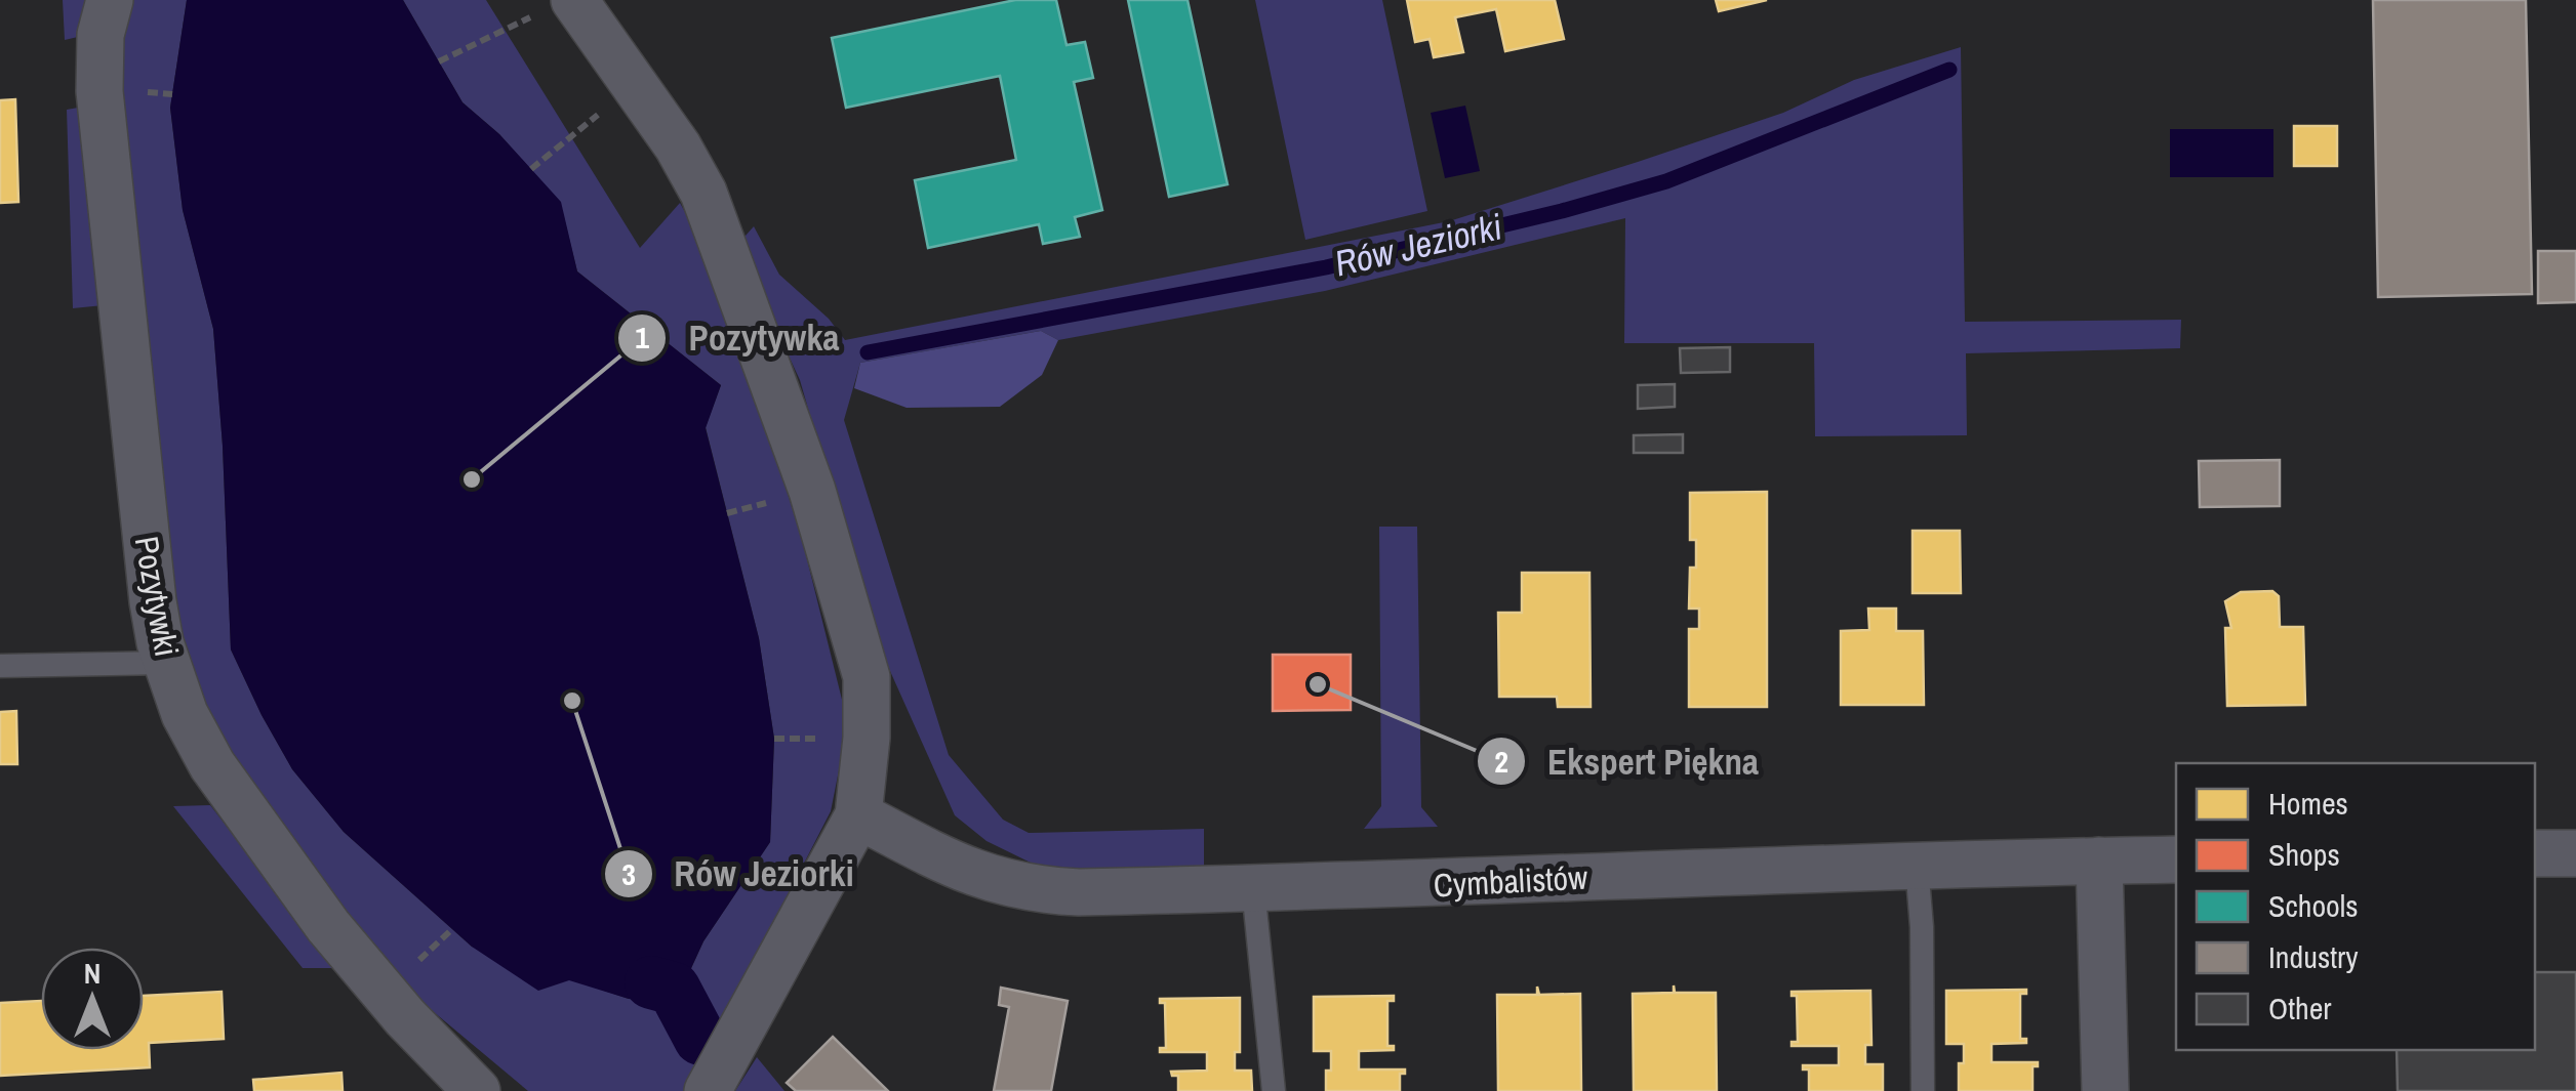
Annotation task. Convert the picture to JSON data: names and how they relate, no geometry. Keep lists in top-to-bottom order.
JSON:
{
  "streets": {
    "street": ["Pozytywki", "Cymbalistów"]
  },
  "water": ["Rów Jeziorki"],
  "places": ["Pozytywka", "Ekspert Piękna", "Rów Jeziorki"],
  "legend": [
    "Homes",
    "Shops",
    "Schools",
    "Industry",
    "Other"
  ],
  "north": "top"
}
